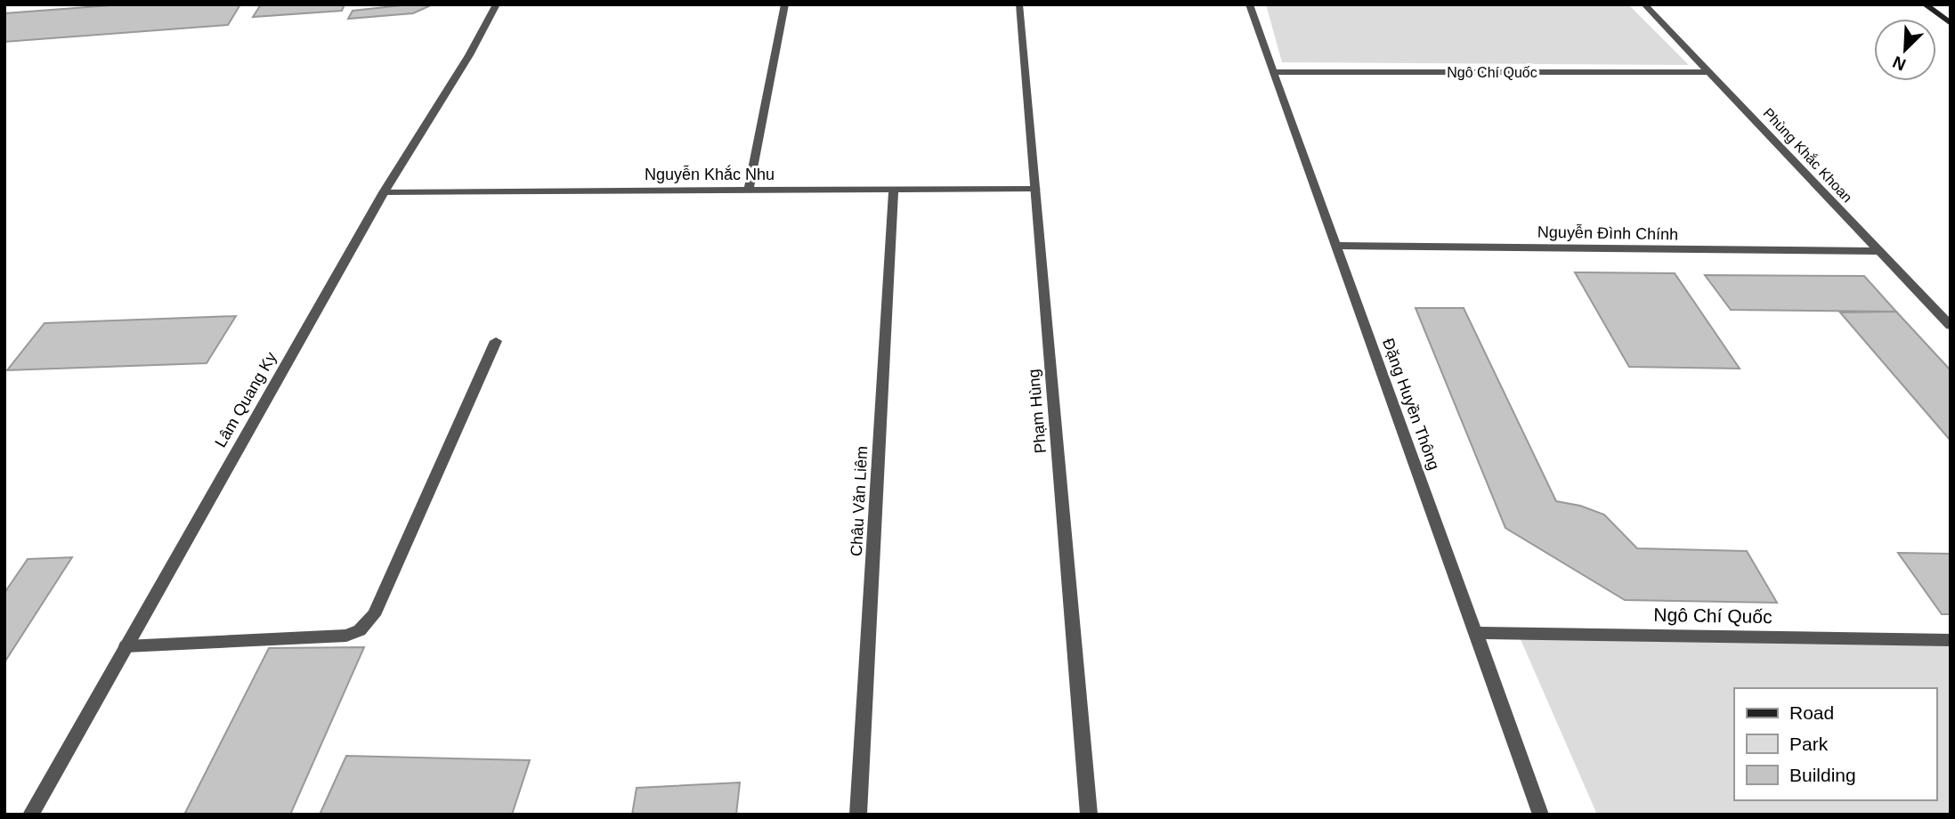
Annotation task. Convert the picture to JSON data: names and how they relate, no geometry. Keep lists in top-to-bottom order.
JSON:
{
  "streets": {
    "street": [
      "Ngô Chí Quốc",
      "Phùng Khắc Khoan",
      "Nguyễn Khắc Nhu",
      "Nguyễn Đình Chính",
      "Lâm Quang Ky",
      "Đặng Huyền Thông",
      "Phạm Hùng",
      "Châu Văn Liêm"
    ]
  },
  "crossings": [
    ["Ngô Chí Quốc", "Phùng Khắc Khoan"],
    ["Ngô Chí Quốc", "Đặng Huyền Thông"],
    ["Phùng Khắc Khoan", "Nguyễn Đình Chính"],
    ["Nguyễn Khắc Nhu", "Lâm Quang Ky"],
    ["Nguyễn Khắc Nhu", "Phạm Hùng"],
    ["Nguyễn Khắc Nhu", "Châu Văn Liêm"],
    ["Nguyễn Đình Chính", "Đặng Huyền Thông"]
  ],
  "legend": ["Road", "Park", "Building"],
  "north": "bottom left"
}
